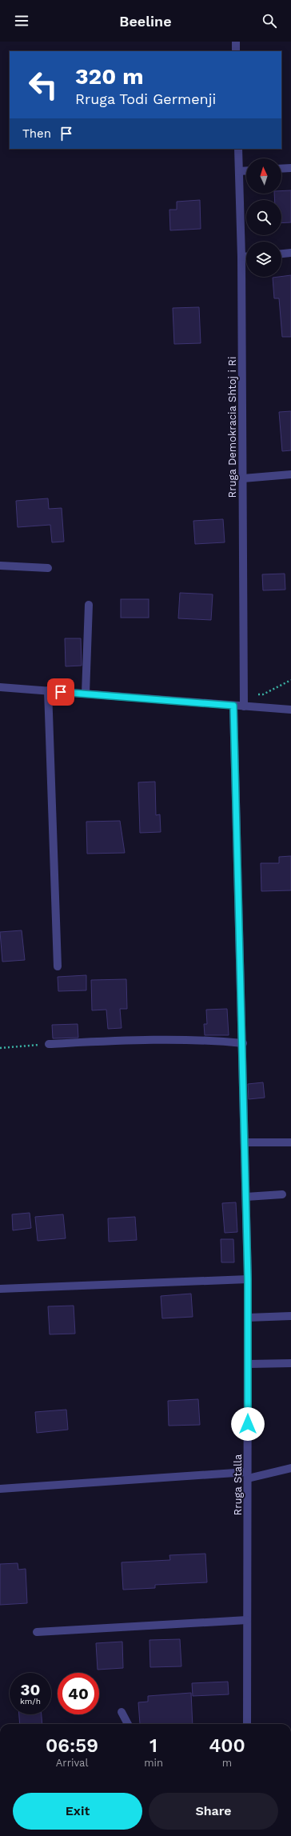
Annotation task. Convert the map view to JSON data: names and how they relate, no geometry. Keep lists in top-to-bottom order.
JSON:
{
  "streets": {
    "street": ["Rruga Demokracia Shtoj i Ri", "Rruga Stalla"]
  },
  "north": "top",
  "page": {
    "header": "Beeline",
    "turn": ["320 m", "Rruga Todi Germenji"],
    "then": "Then",
    "speed": "30 km/h",
    "limit": "40",
    "eta": [
      "06:59",
      "Arrival",
      "1",
      "min",
      "400",
      "m"
    ],
    "buttons": ["Exit", "Share"]
  }
}
